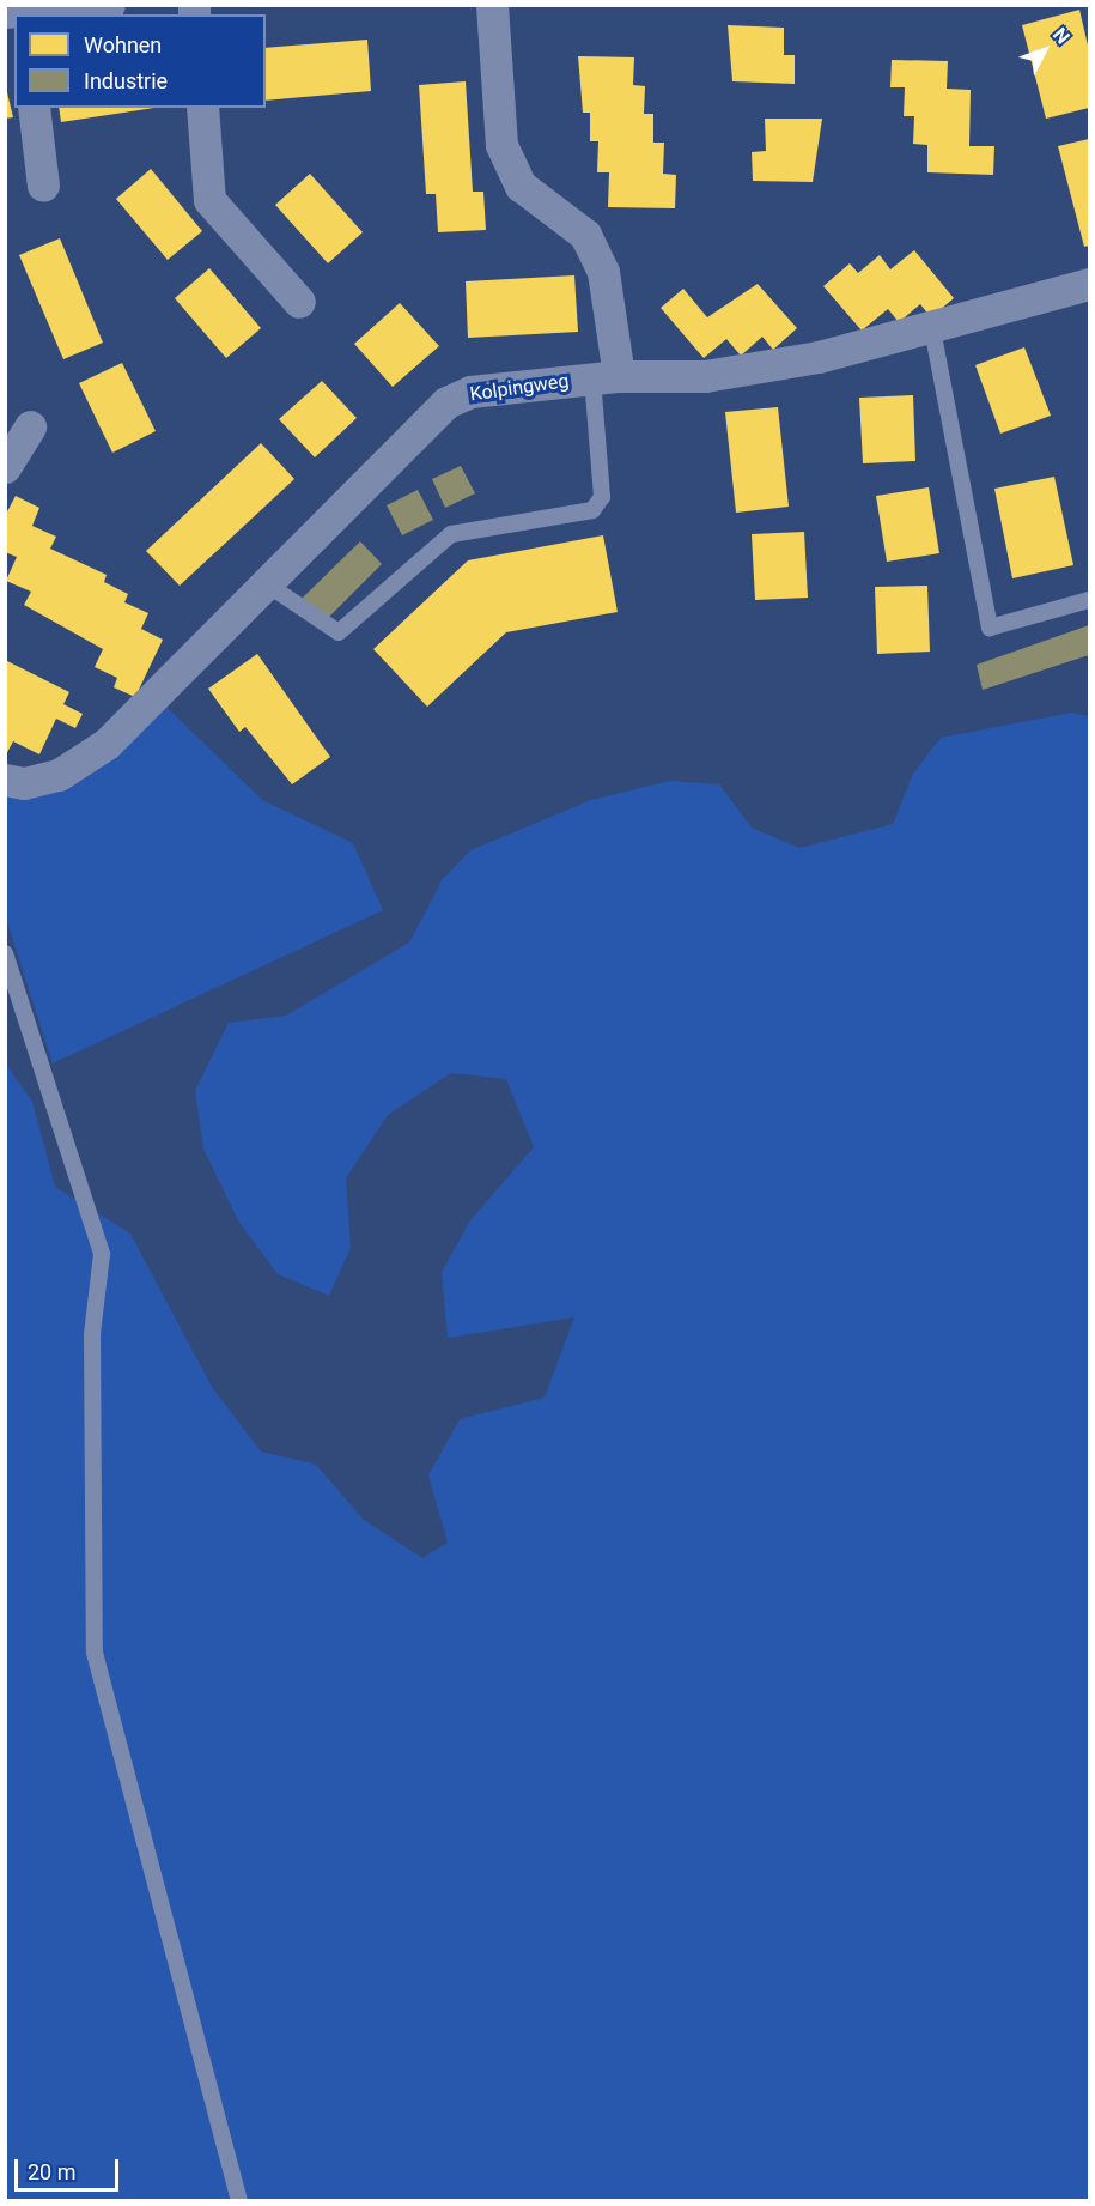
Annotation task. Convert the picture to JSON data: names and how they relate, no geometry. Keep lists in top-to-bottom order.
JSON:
{
  "streets": {
    "street": ["Kolpingweg"]
  },
  "legend": ["Wohnen", "Industrie"],
  "scale_bar": "20 m",
  "north": "top right"
}
